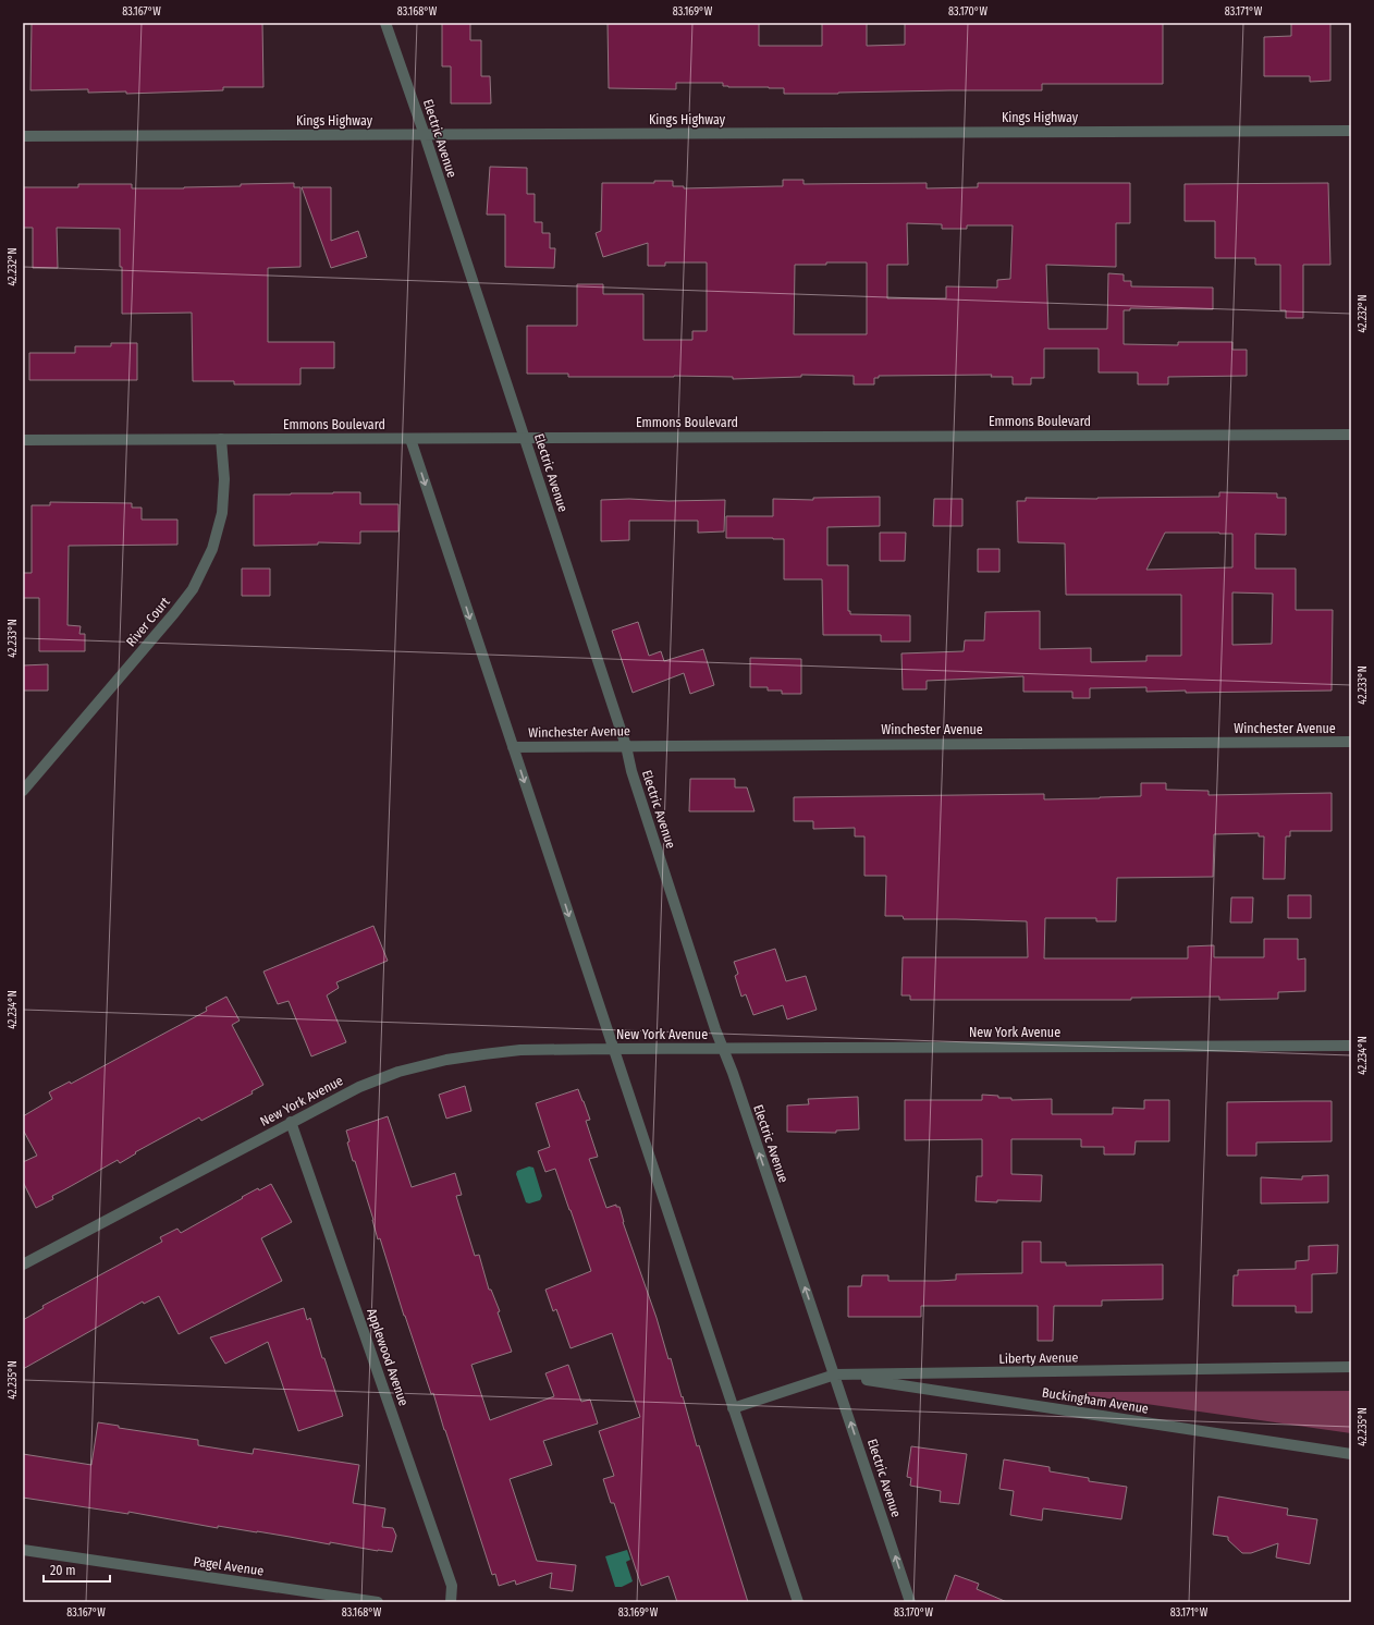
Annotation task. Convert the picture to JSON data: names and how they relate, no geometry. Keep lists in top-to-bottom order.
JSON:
{
  "streets": {
    "street": [
      "Kings Highway",
      "Electric Avenue",
      "Emmons Boulevard",
      "River Court",
      "Winchester Avenue",
      "New York Avenue",
      "Applewood Avenue",
      "Liberty Avenue",
      "Buckingham Avenue",
      "Pagel Avenue"
    ]
  },
  "crossings": [
    ["Kings Highway", "Electric Avenue"],
    ["Electric Avenue", "Emmons Boulevard"],
    ["Electric Avenue", "Winchester Avenue"],
    ["Electric Avenue", "New York Avenue"],
    ["Electric Avenue", "Liberty Avenue"],
    ["Electric Avenue", "Buckingham Avenue"],
    ["Emmons Boulevard", "River Court"],
    ["New York Avenue", "Applewood Avenue"],
    ["Liberty Avenue", "Buckingham Avenue"]
  ],
  "one_way": ["Electric Avenue"],
  "scale_bar": "20 m",
  "coordinates": [
    "83.167°W",
    "83.168°W",
    "83.169°W",
    "83.170°W",
    "83.171°W",
    "42.232°N",
    "42.233°N",
    "42.234°N",
    "42.235°N"
  ]
}
